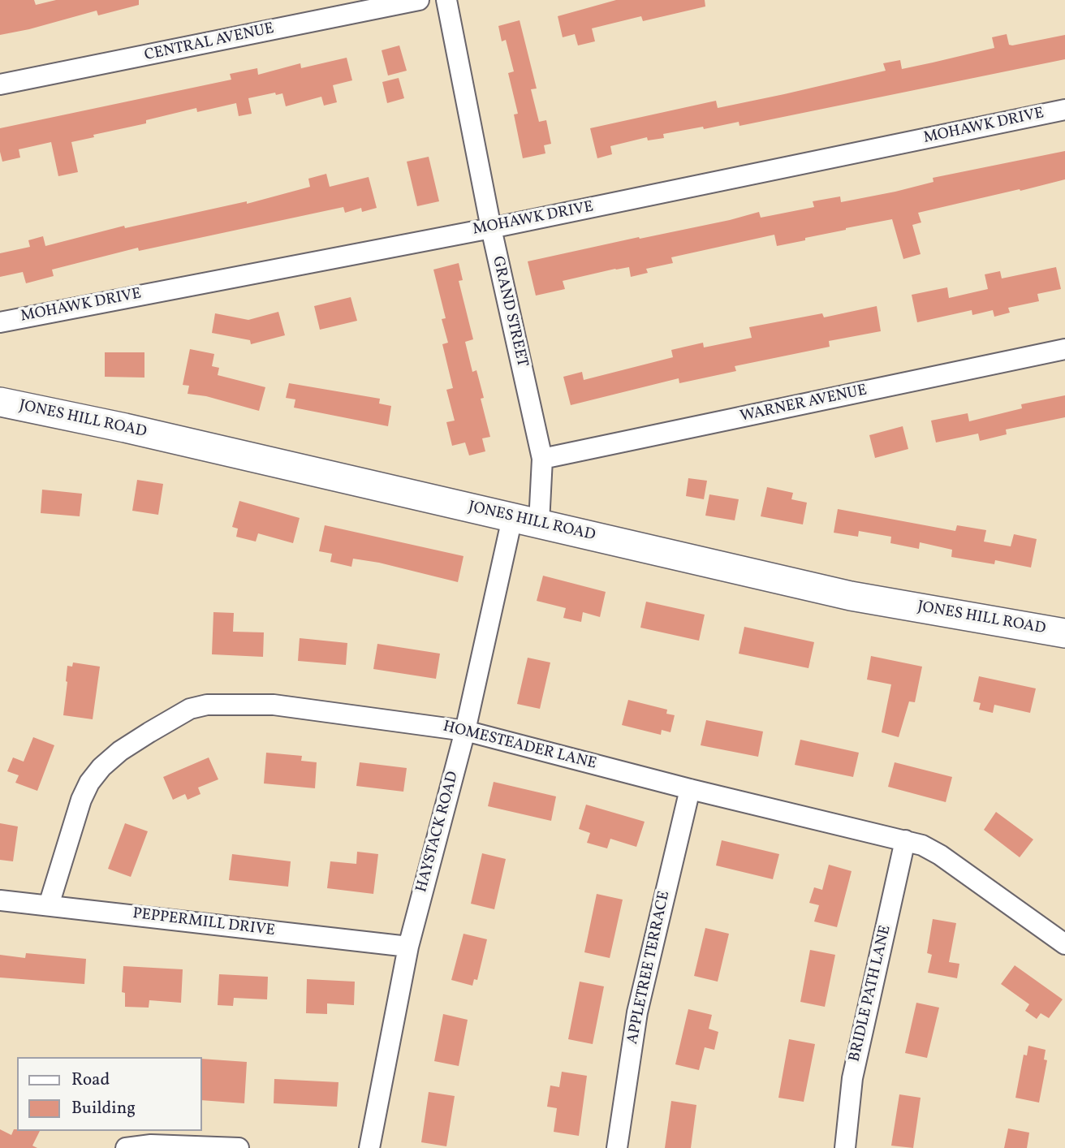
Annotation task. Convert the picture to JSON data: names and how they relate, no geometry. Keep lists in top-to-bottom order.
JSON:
{
  "streets": {
    "main road": ["JONES HILL ROAD"],
    "street": [
      "CENTRAL AVENUE",
      "MOHAWK DRIVE",
      "GRAND STREET",
      "WARNER AVENUE",
      "HOMESTEADER LANE",
      "HAYSTACK ROAD",
      "PEPPERMILL DRIVE",
      "APPLETREE TERRACE",
      "BRIDLE PATH LANE"
    ]
  },
  "crossings": [
    ["MOHAWK DRIVE", "GRAND STREET"],
    ["GRAND STREET", "WARNER AVENUE"],
    ["GRAND STREET", "JONES HILL ROAD"],
    ["GRAND STREET", "HAYSTACK ROAD"],
    ["JONES HILL ROAD", "HAYSTACK ROAD"],
    ["HOMESTEADER LANE", "HAYSTACK ROAD"],
    ["HOMESTEADER LANE", "PEPPERMILL DRIVE"],
    ["HOMESTEADER LANE", "APPLETREE TERRACE"],
    ["HOMESTEADER LANE", "BRIDLE PATH LANE"],
    ["HAYSTACK ROAD", "PEPPERMILL DRIVE"]
  ],
  "legend": ["Road", "Building"]
}
